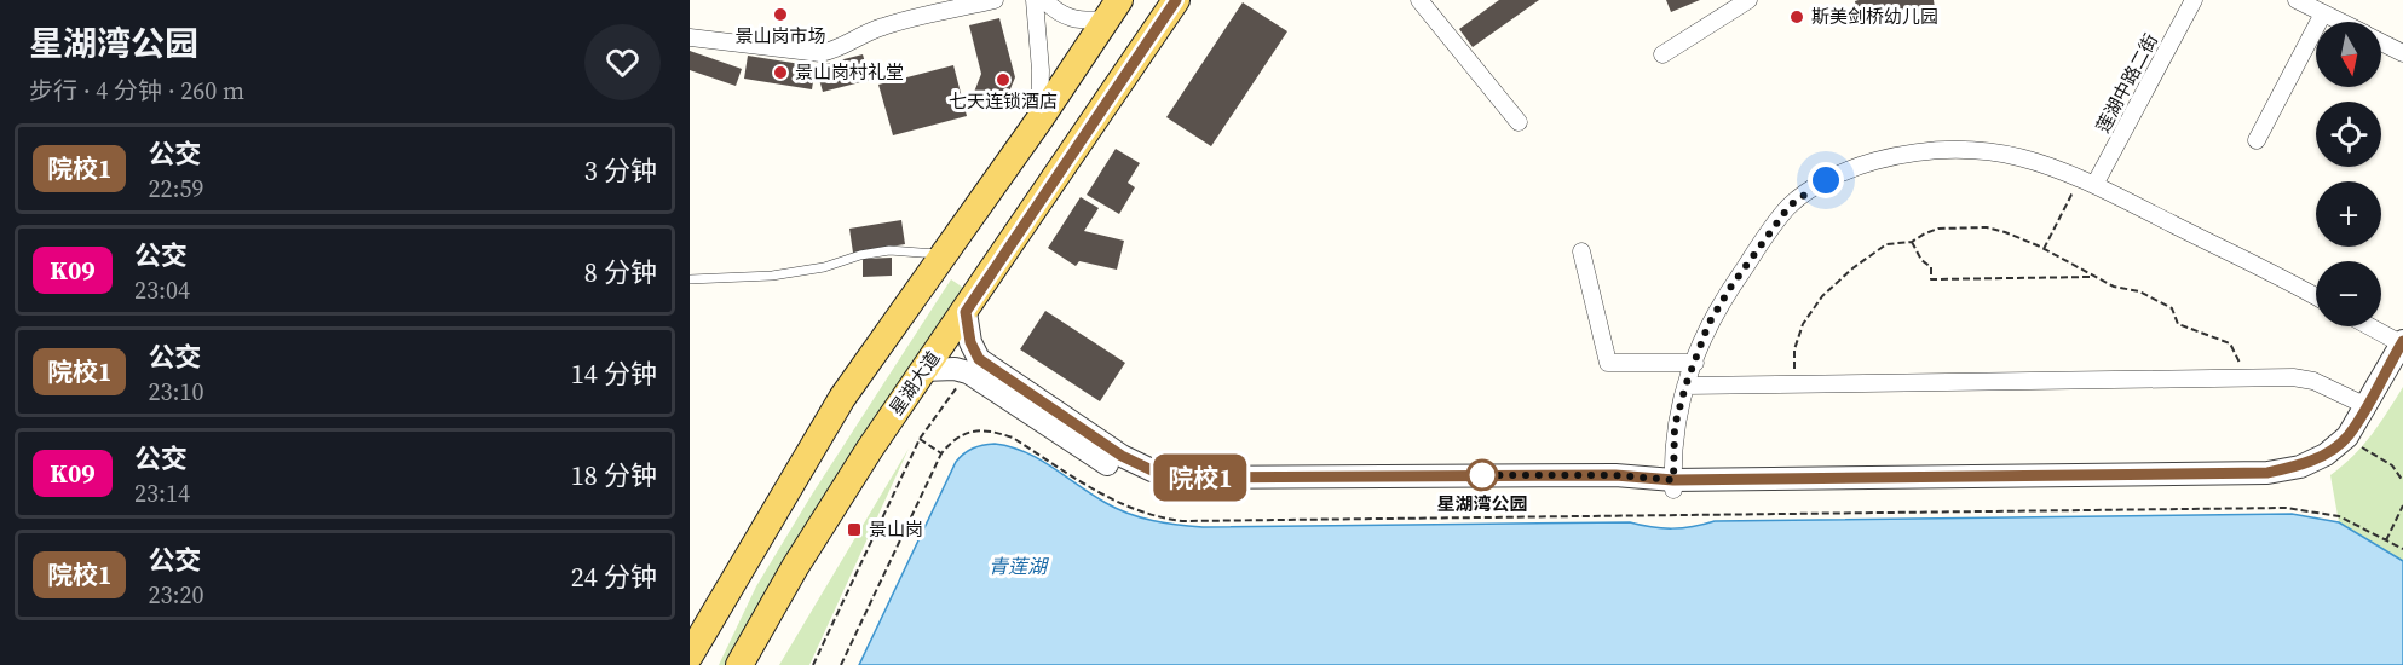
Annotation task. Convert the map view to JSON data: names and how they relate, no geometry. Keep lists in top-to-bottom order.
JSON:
{
  "streets": {
    "main road": ["星湖大道"],
    "street": ["莲湖中路二街"]
  },
  "water": ["青莲湖"],
  "places": {
    "other": [
      "景山岗市场",
      "斯美剑桥幼儿园",
      "景山岗村礼堂",
      "七天连锁酒店",
      "星湖湾公园"
    ],
    "transit": ["景山岗"]
  },
  "lines": ["bus line 院校1"],
  "north": "bottom",
  "page": {
    "heading": ["星湖湾公园", "步行 · 4 分钟 · 260 m"],
    "on_map": "院校1",
    "map_buttons": ["+", "−"],
    "list": [
      {
        "mark": "院校1",
        "name": "公交",
        "note": "22:59",
        "value": "3 分钟"
      },
      {
        "mark": "K09",
        "name": "公交",
        "note": "23:04",
        "value": "8 分钟"
      },
      {
        "mark": "院校1",
        "name": "公交",
        "note": "23:10",
        "value": "14 分钟"
      },
      {
        "mark": "K09",
        "name": "公交",
        "note": "23:14",
        "value": "18 分钟"
      },
      {
        "mark": "院校1",
        "name": "公交",
        "note": "23:20",
        "value": "24 分钟"
      }
    ]
  }
}
